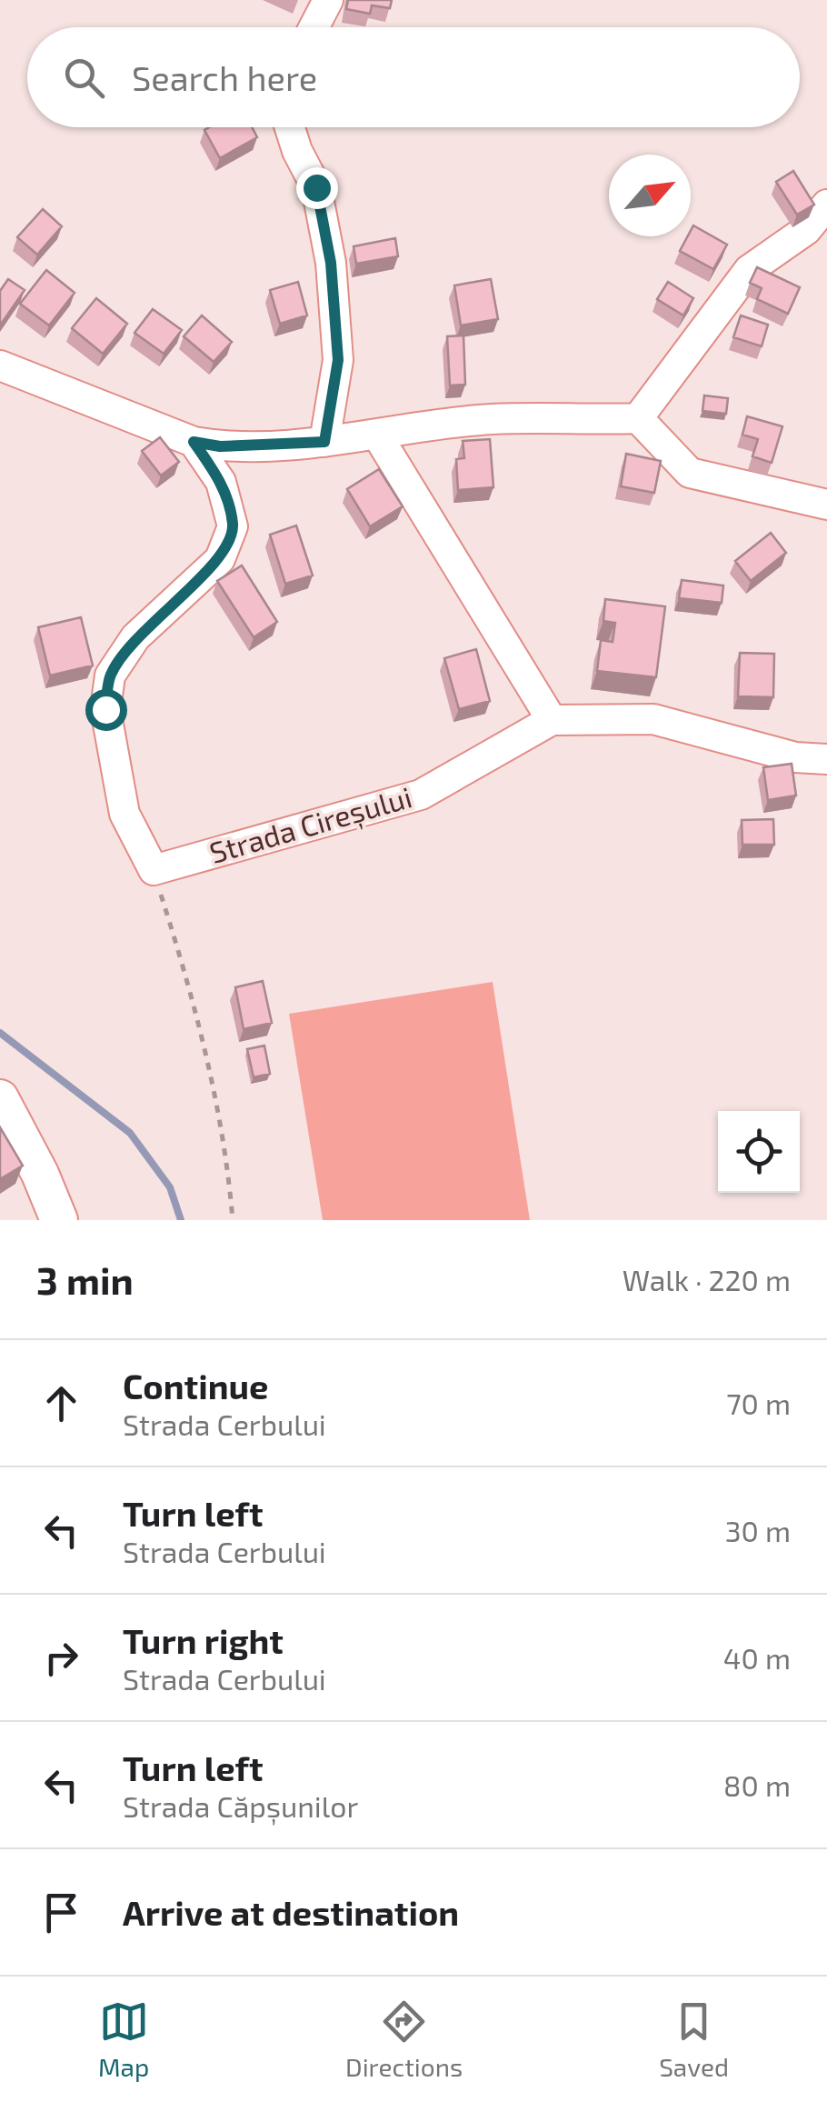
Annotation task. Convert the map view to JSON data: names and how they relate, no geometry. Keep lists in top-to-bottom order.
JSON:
{
  "streets": {
    "street": ["Strada Cireșului"]
  },
  "north": "top right",
  "page": {
    "search": "Search here",
    "heading": ["3 min", "Walk · 220 m"],
    "list": [
      ["Continue", "Strada Cerbului", "70 m"],
      ["Turn left", "Strada Cerbului", "30 m"],
      ["Turn right", "Strada Cerbului", "40 m"],
      ["Turn left", "Strada Căpșunilor", "80 m"],
      "Arrive at destination"
    ],
    "nav": ["Map", "Directions", "Saved"]
  }
}
